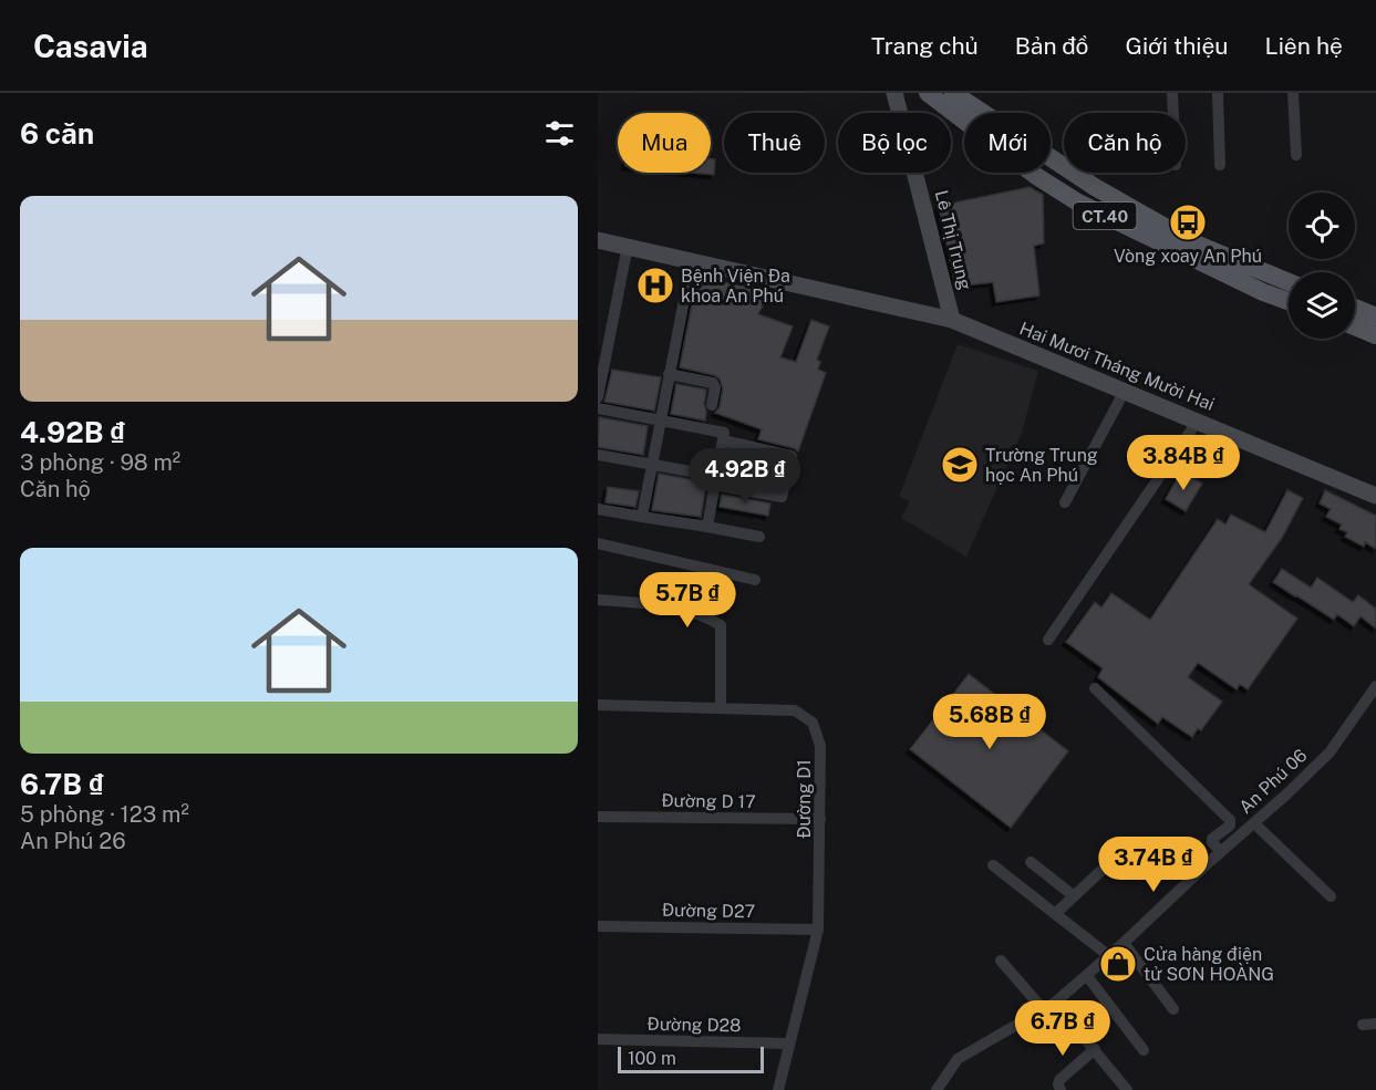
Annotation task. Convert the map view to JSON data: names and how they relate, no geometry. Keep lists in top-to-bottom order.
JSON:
{
  "streets": {
    "main road": ["CT.40", "Lê Thị Trung", "Hai Mươi Tháng Mười Hai"],
    "street": [
      "An Phú 06",
      "Đường D1",
      "Đường D 17",
      "Đường D27",
      "Đường D28"
    ]
  },
  "crossings": [
    ["Lê Thị Trung", "Hai Mươi Tháng Mười Hai"],
    ["Đường D1", "Đường D 17"],
    ["Đường D1", "Đường D27"],
    ["Đường D1", "Đường D28"]
  ],
  "places": {
    "bus stop": ["Vòng xoay An Phú"],
    "hospital": ["Bệnh Viện Đa khoa An Phú"],
    "school or university": ["Trường Trung học An Phú"],
    "shop": ["Cửa hàng điện tử SƠN HOÀNG"]
  },
  "scale_bar": "100 m",
  "page": {
    "header": "Casavia",
    "nav": [
      "Trang chủ",
      "Bản đồ",
      "Giới thiệu",
      "Liên hệ"
    ],
    "heading": "6 căn",
    "chip": [
      "Mua",
      "Thuê",
      "Bộ lọc",
      "Mới",
      "Căn hộ"
    ],
    "list": [
      {
        "name": "4.92B ₫",
        "note": "3 phòng · 98 m² · Căn hộ"
      },
      {
        "name": "6.7B ₫",
        "note": "5 phòng · 123 m² · An Phú 26"
      }
    ],
    "price": [
      "3.84B ₫",
      "4.92B ₫",
      "5.7B ₫",
      "5.68B ₫",
      "3.74B ₫",
      "6.7B ₫"
    ],
    "scale": "100 m"
  }
}
